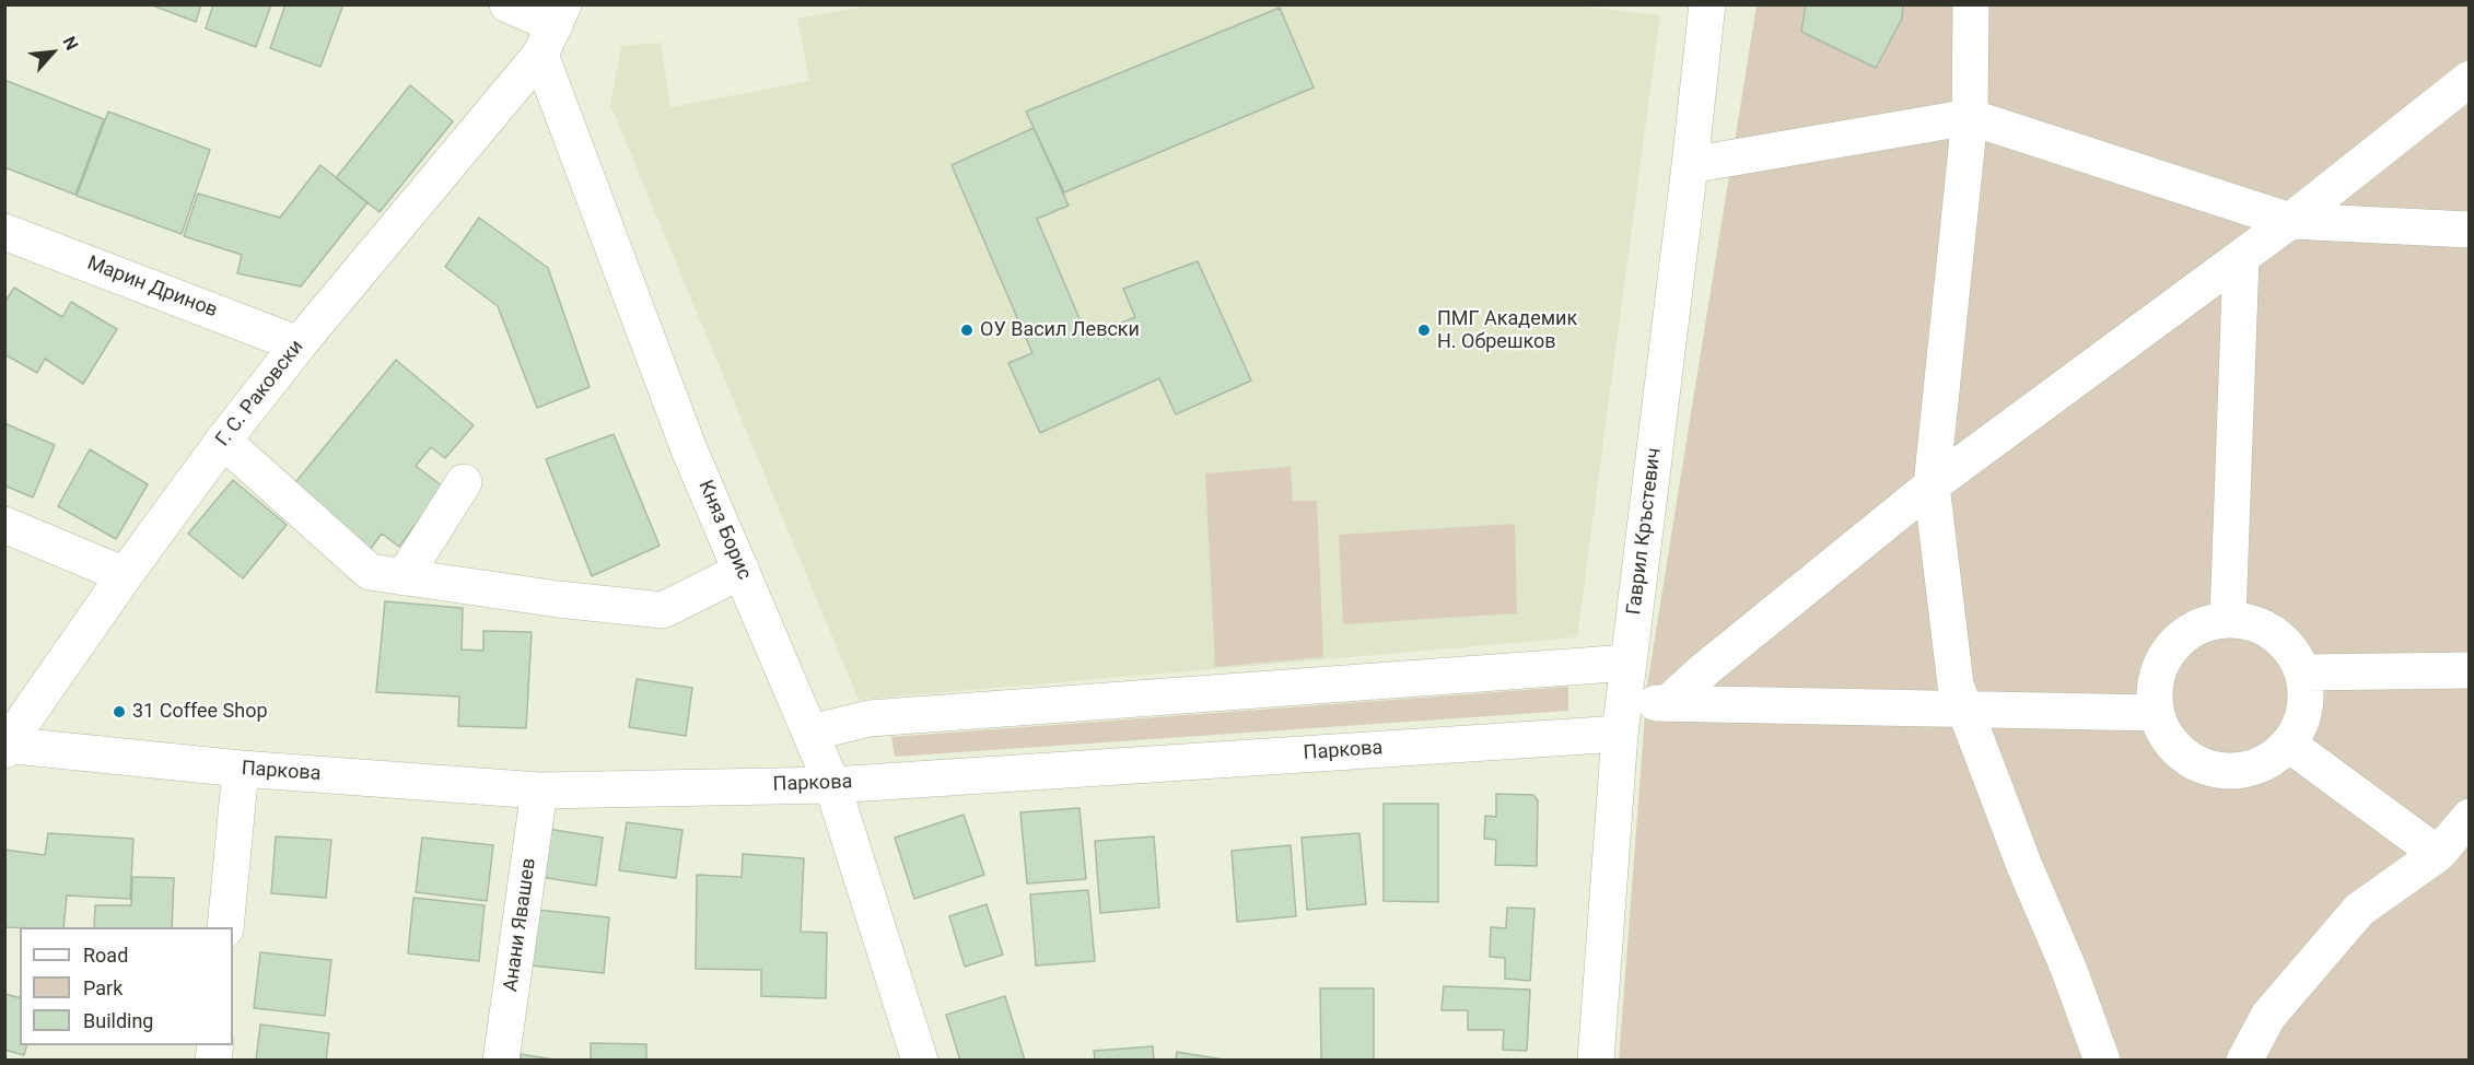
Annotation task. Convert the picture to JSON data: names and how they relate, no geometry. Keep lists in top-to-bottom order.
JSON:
{
  "streets": {
    "street": [
      "Марин Дринов",
      "Г. С. Раковски",
      "Княз Борис",
      "Гаврил Кръстевич",
      "Паркова",
      "Анани Явашев"
    ]
  },
  "crossings": [
    ["Марин Дринов", "Г. С. Раковски"],
    ["Г. С. Раковски", "Княз Борис"],
    ["Г. С. Раковски", "Паркова"],
    ["Княз Борис", "Паркова"],
    ["Гаврил Кръстевич", "Паркова"],
    ["Паркова", "Анани Явашев"]
  ],
  "places": ["ОУ Васил Левски", "ПМГ Академик Н. Обрешков", "31 Coffee Shop"],
  "legend": ["Road", "Park", "Building"],
  "north": "top right"
}
